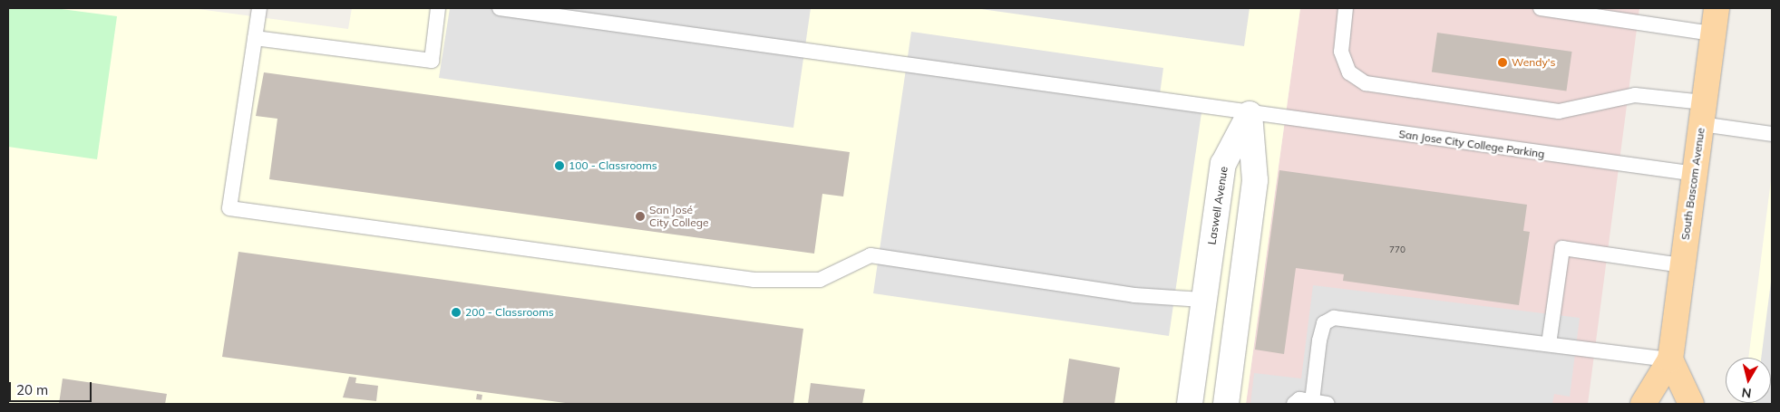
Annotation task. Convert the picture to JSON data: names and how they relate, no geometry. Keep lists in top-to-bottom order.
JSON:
{
  "streets": {
    "main road": ["South Bascom Avenue"],
    "street": ["Laswell Avenue"],
    "lane": ["San Jose City College Parking"]
  },
  "crossings": [
    ["San Jose City College Parking", "South Bascom Avenue"],
    ["San Jose City College Parking", "Laswell Avenue"]
  ],
  "places": [
    "Wendy's",
    "100 - Classrooms",
    "San José City College",
    "200 - Classrooms"
  ],
  "house_numbers": ["770"],
  "scale_bar": "20 m",
  "north": "bottom"
}
